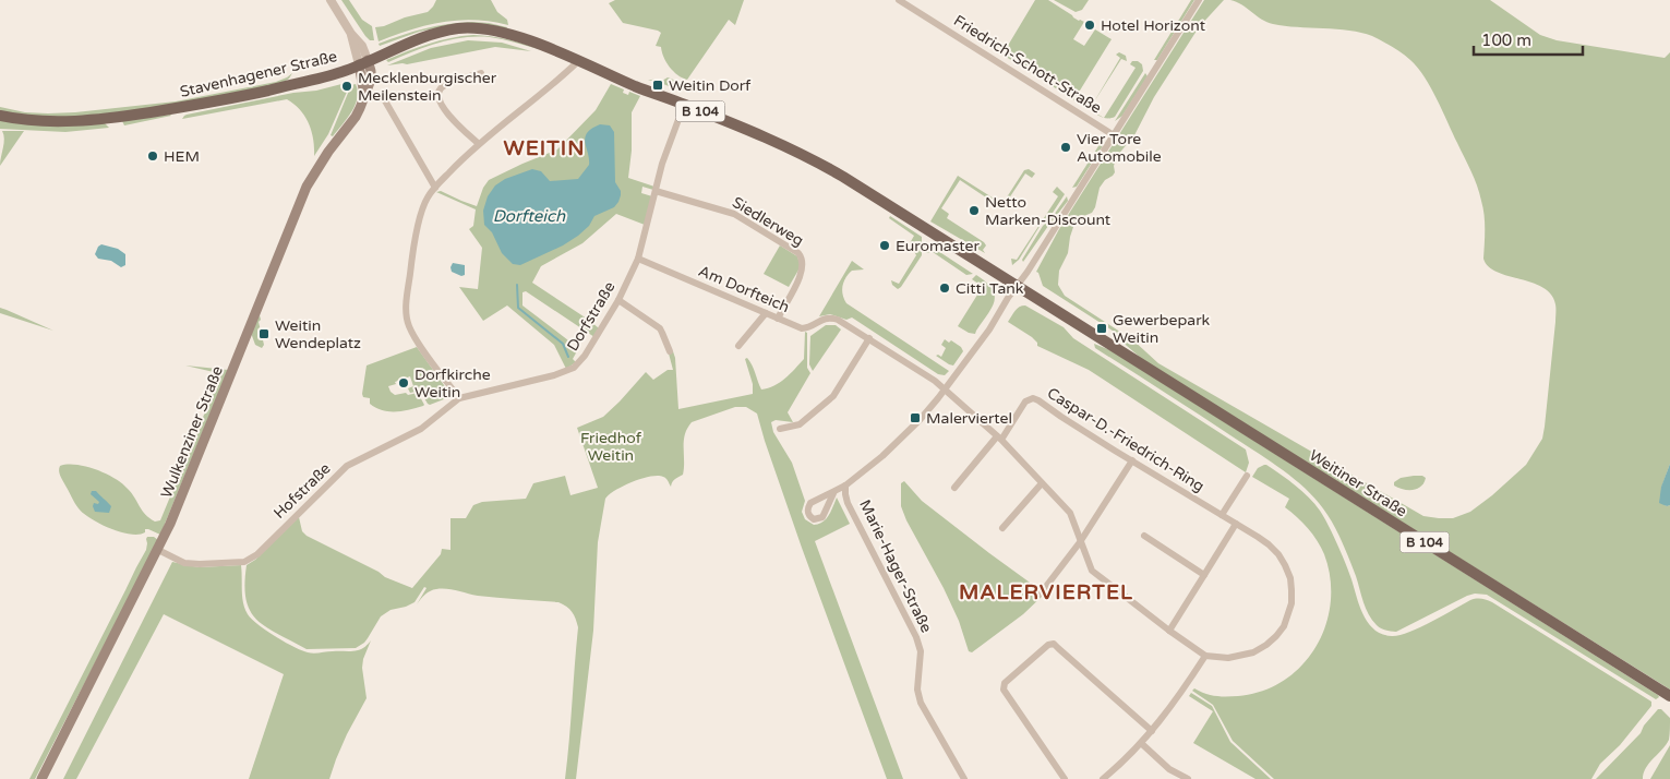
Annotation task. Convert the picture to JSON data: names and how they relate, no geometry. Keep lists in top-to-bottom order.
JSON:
{
  "streets": {
    "main road": [
      "Stavenhagener Straße",
      "B 104",
      "Wulkenziner Straße",
      "Weitiner Straße"
    ],
    "street": [
      "Friedrich-Schott-Straße",
      "Siedlerweg",
      "Am Dorfteich",
      "Dorfstraße",
      "Caspar-D.-Friedrich-Ring",
      "Hofstraße",
      "Marie-Hager-Straße"
    ]
  },
  "crossings": [
    ["Stavenhagener Straße", "Dorfstraße"],
    ["Stavenhagener Straße", "Wulkenziner Straße"],
    ["Stavenhagener Straße", "Weitiner Straße"],
    ["Siedlerweg", "Am Dorfteich"],
    ["Siedlerweg", "Dorfstraße"],
    ["Am Dorfteich", "Dorfstraße"],
    ["Dorfstraße", "Hofstraße"],
    ["Wulkenziner Straße", "Hofstraße"]
  ],
  "districts": ["WEITIN", "MALERVIERTEL"],
  "water": ["Dorfteich"],
  "parks": ["Friedhof Weitin"],
  "places": {
    "other": [
      "Hotel Horizont",
      "Mecklenburgischer Meilenstein",
      "Vier Tore Automobile",
      "HEM",
      "Netto Marken-Discount",
      "Euromaster",
      "Citti Tank",
      "Dorfkirche Weitin"
    ],
    "transit": [
      "Weitin Dorf",
      "Gewerbepark Weitin",
      "Weitin Wendeplatz",
      "Malerviertel"
    ]
  },
  "scale_bar": "100 m"
}
